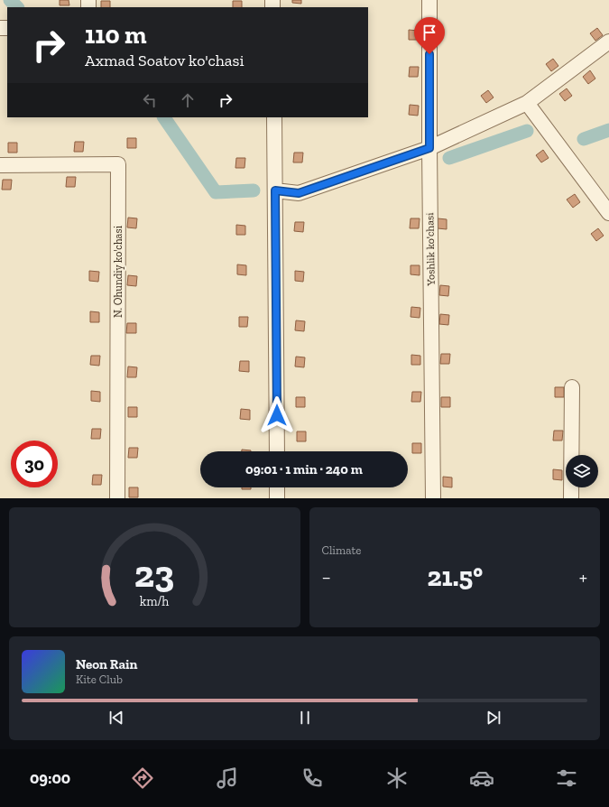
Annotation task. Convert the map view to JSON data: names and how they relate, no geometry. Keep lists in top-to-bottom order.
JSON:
{
  "streets": {
    "street": ["Yoshlik ko'chasi", "N. Ohundiy ko'chasi"]
  },
  "page": {
    "turn": ["110 m", "Axmad Soatov ko'chasi"],
    "limit": "30",
    "trip": "09:01 · 1 min · 240 m",
    "tile": "Climate",
    "heat": ["−", "21.5°", "+"],
    "song": ["Neon Rain", "Kite Club"],
    "tabs": "09:00",
    "gauge": ["23", "km/h"]
  }
}
